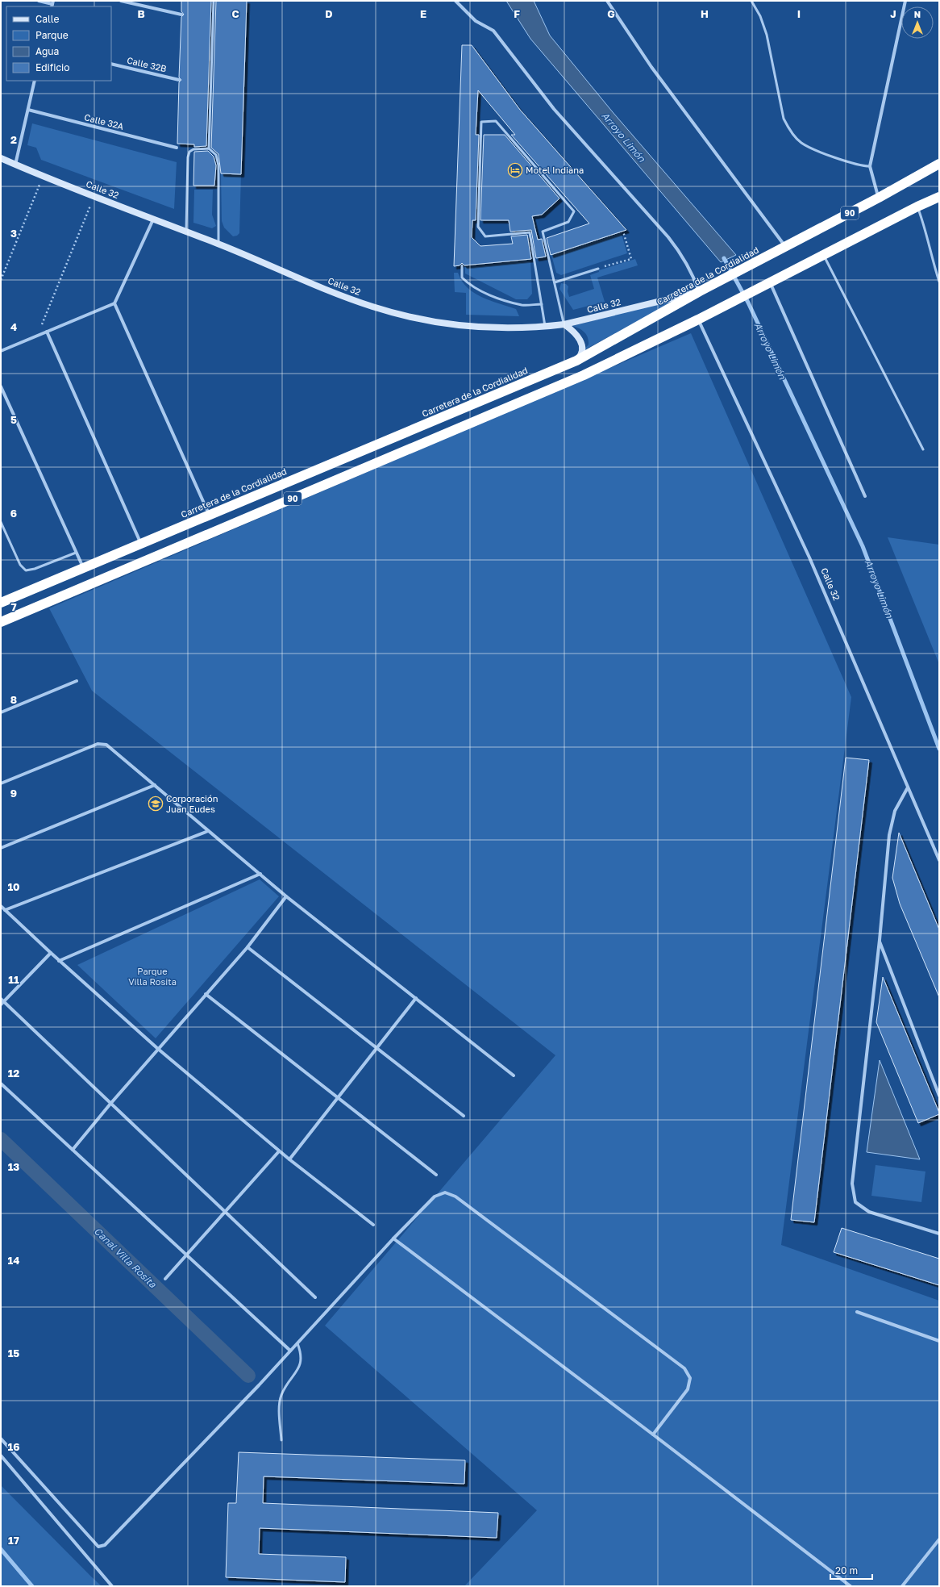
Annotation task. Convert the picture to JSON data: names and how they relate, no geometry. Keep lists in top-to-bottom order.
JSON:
{
  "streets": {
    "highway": ["90", "Carretera de la Cordialidad"],
    "street": ["Calle 32B", "Calle 32A", "Calle 32"]
  },
  "crossings": [
    ["Calle 32", "90"],
    ["Calle 32", "Carretera de la Cordialidad"]
  ],
  "water": ["Arroyo Limón", "Canal Villa Rosita"],
  "parks": ["Parque Villa Rosita"],
  "places": {
    "hotel": ["Motel Indiana"],
    "school or university": ["Corporación Juan Eudes"]
  },
  "legend": [
    "Calle",
    "Parque",
    "Agua",
    "Edificio"
  ],
  "scale_bar": "20 m",
  "north": "top",
  "grid": {
    "columns": [
      "B",
      "C",
      "D",
      "E",
      "F",
      "G",
      "H",
      "I",
      "J"
    ],
    "rows": [
      "2",
      "3",
      "4",
      "5",
      "6",
      "7",
      "8",
      "9",
      "10",
      "11",
      "12",
      "13",
      "14",
      "15",
      "16",
      "17"
    ]
  }
}
